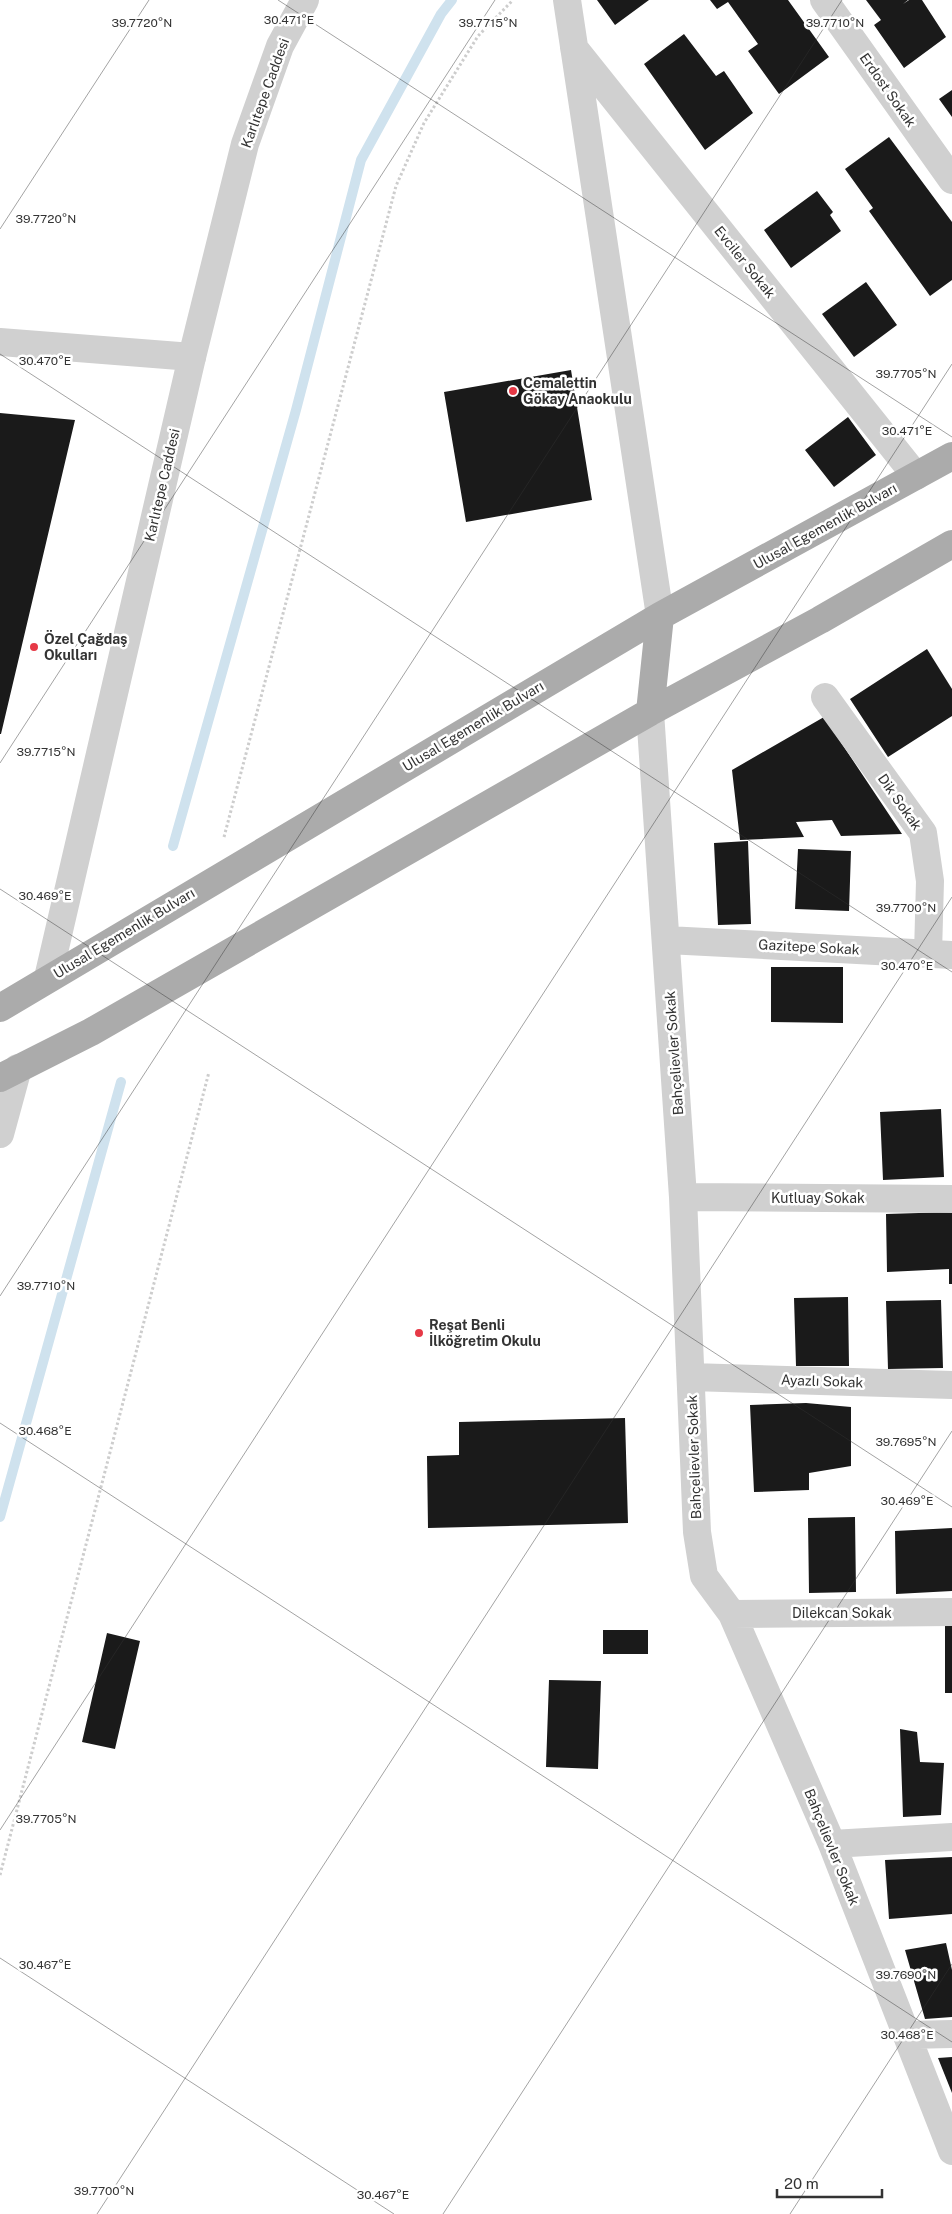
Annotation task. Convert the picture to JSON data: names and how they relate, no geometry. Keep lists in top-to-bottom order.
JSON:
{
  "streets": {
    "main road": ["Ulusal Egemenlik Bulvarı"],
    "street": [
      "Erdost Sokak",
      "Karlıtepe Caddesi",
      "Evciler Sokak",
      "Dik Sokak",
      "Gazitepe Sokak",
      "Bahçelievler Sokak",
      "Kutluay Sokak",
      "Ayazlı Sokak",
      "Dilekcan Sokak"
    ]
  },
  "crossings": [
    ["Karlıtepe Caddesi", "Ulusal Egemenlik Bulvarı"],
    ["Evciler Sokak", "Ulusal Egemenlik Bulvarı"],
    ["Dik Sokak", "Gazitepe Sokak"],
    ["Gazitepe Sokak", "Bahçelievler Sokak"],
    ["Bahçelievler Sokak", "Kutluay Sokak"],
    ["Bahçelievler Sokak", "Ayazlı Sokak"],
    ["Bahçelievler Sokak", "Dilekcan Sokak"]
  ],
  "places": ["Cemalettin Gökay Anaokulu", "Özel Çağdaş Okulları", "Reşat Benli İlköğretim Okulu"],
  "scale_bar": "20 m",
  "coordinates": [
    "30.471°E",
    "39.7720°N",
    "39.7715°N",
    "39.7710°N",
    "30.470°E",
    "39.7705°N",
    "30.469°E",
    "39.7700°N",
    "30.468°E",
    "39.7695°N",
    "30.467°E",
    "39.7690°N"
  ]
}
